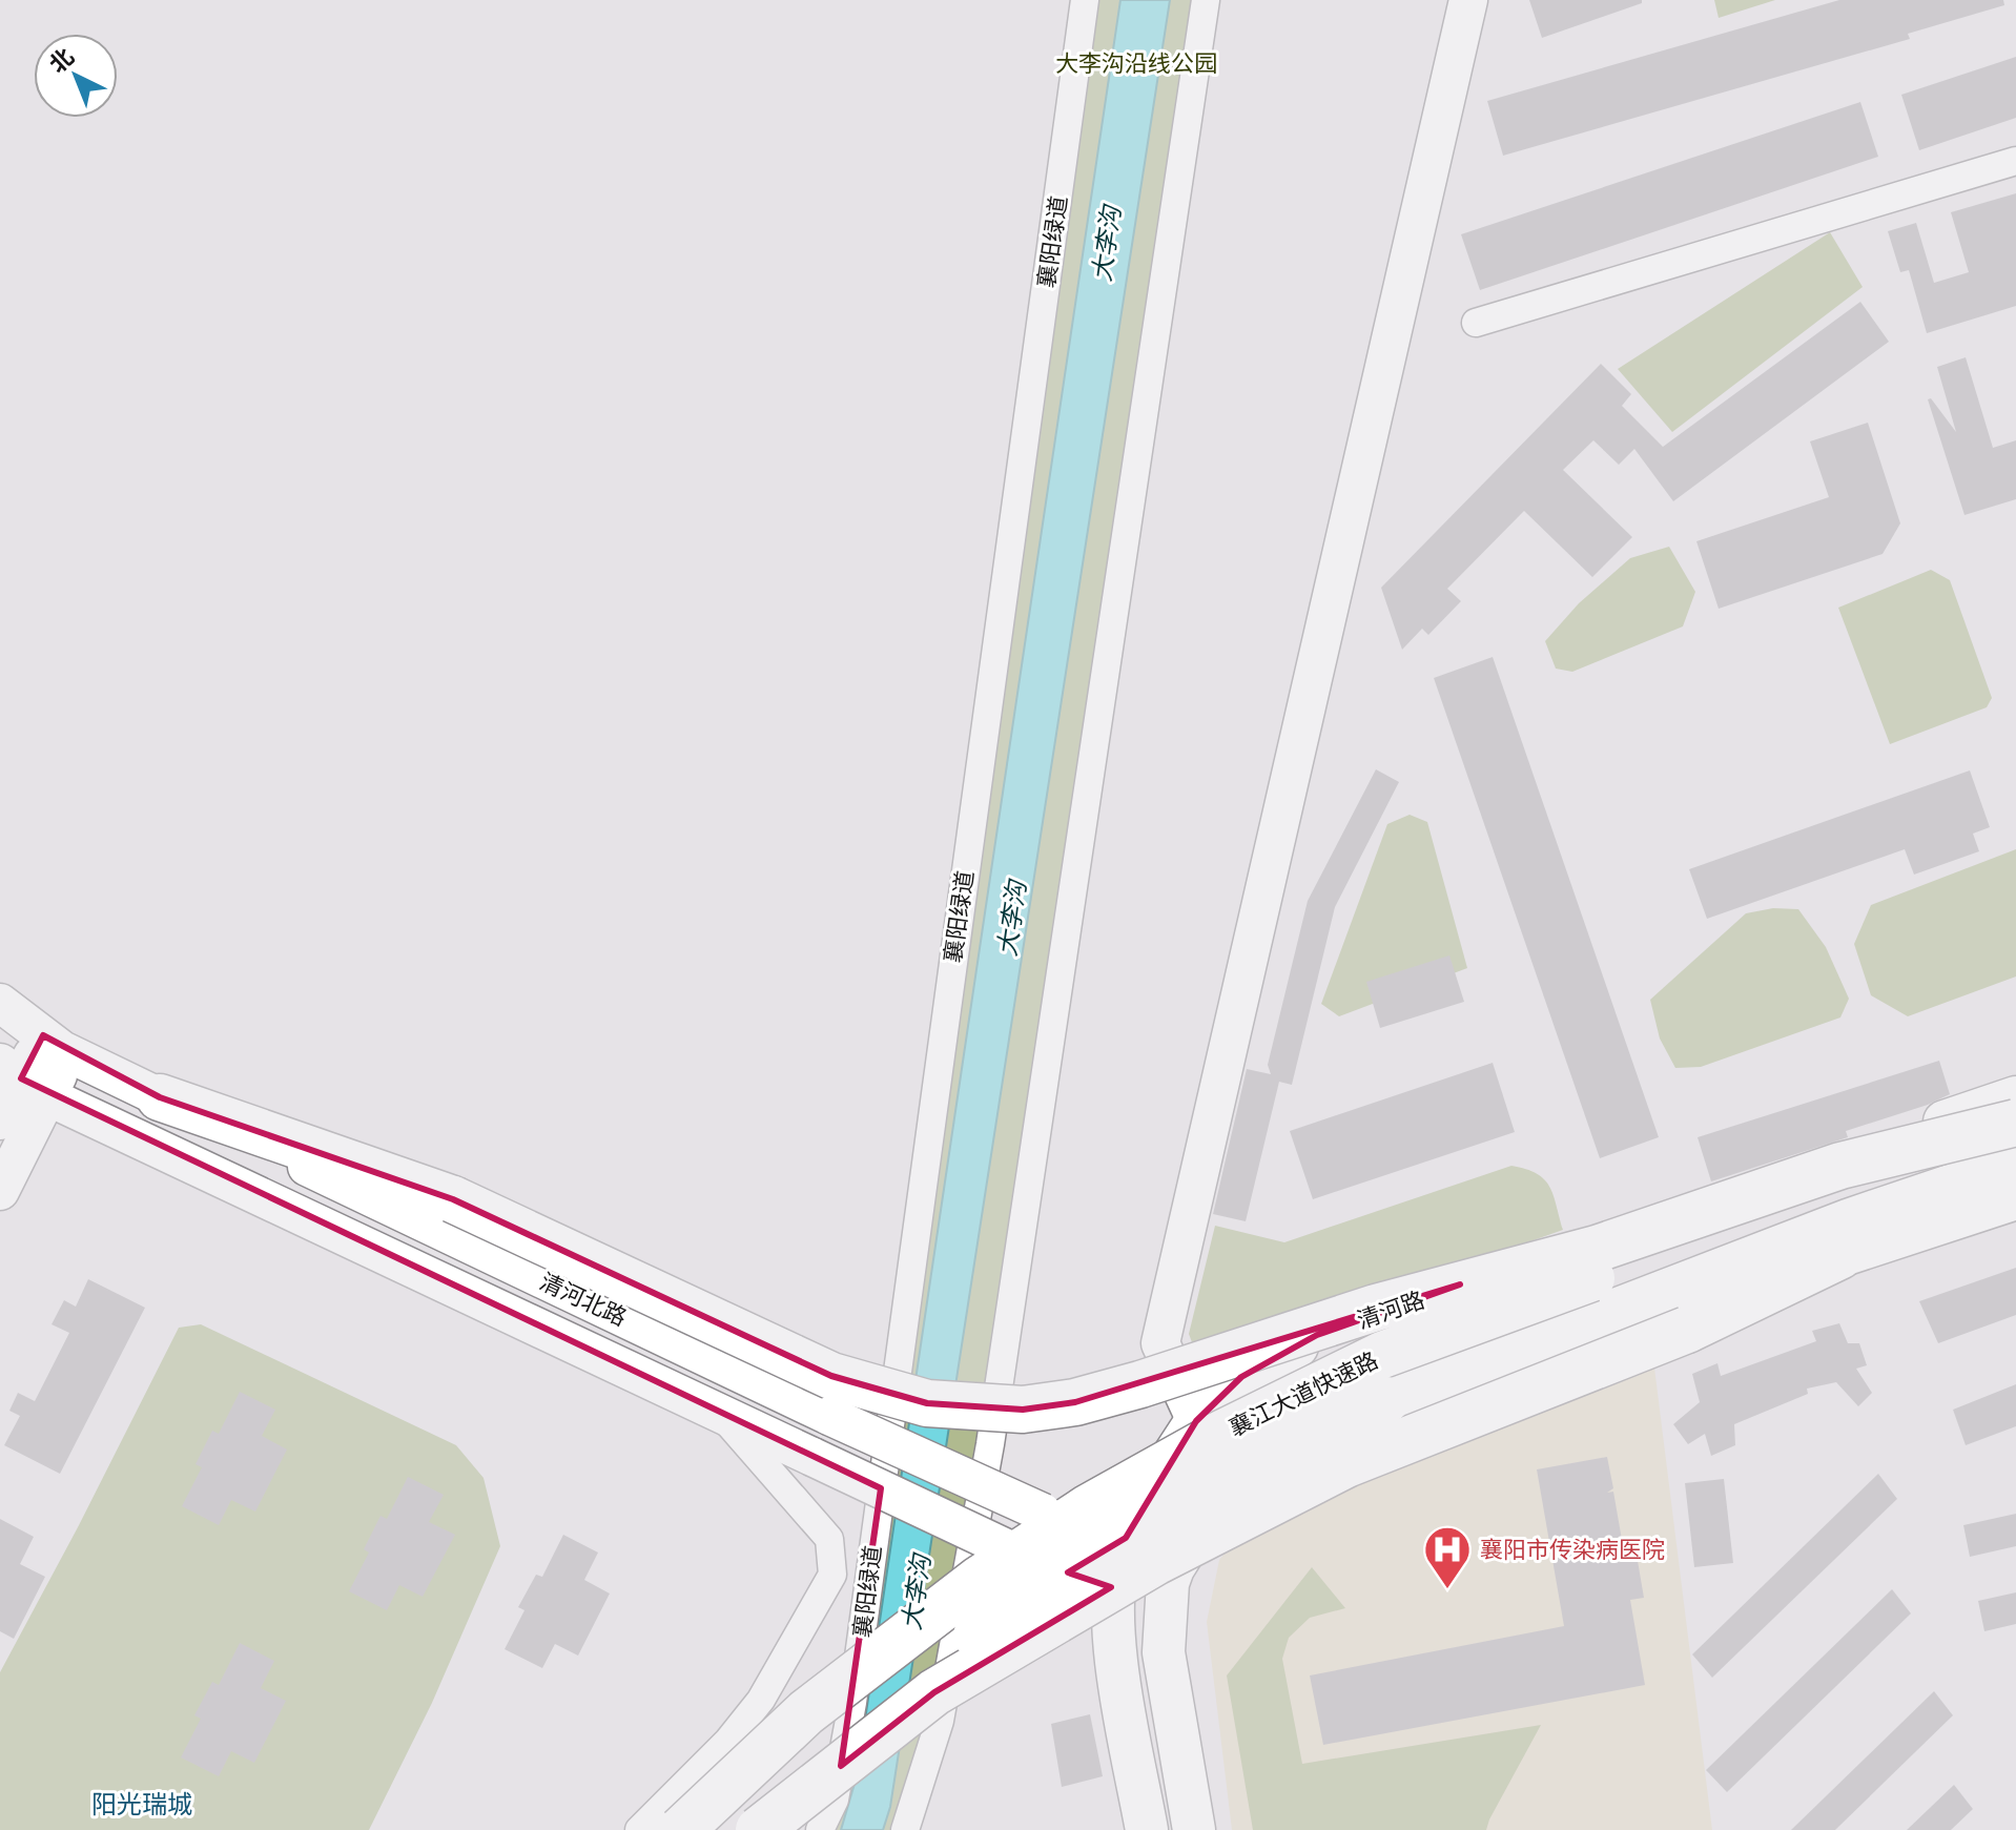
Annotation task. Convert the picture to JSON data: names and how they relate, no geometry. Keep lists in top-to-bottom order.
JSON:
{
  "streets": {
    "highway": ["襄江大道快速路"],
    "main road": ["清河北路", "清河路"],
    "street": ["襄阳绿道"]
  },
  "crossings": [
    ["清河北路", "清河路"]
  ],
  "districts": ["阳光瑞城"],
  "water": ["大李沟"],
  "parks": ["大李沟沿线公园"],
  "places": {
    "hospital": ["襄阳市传染病医院"]
  },
  "north": "top left"
}
